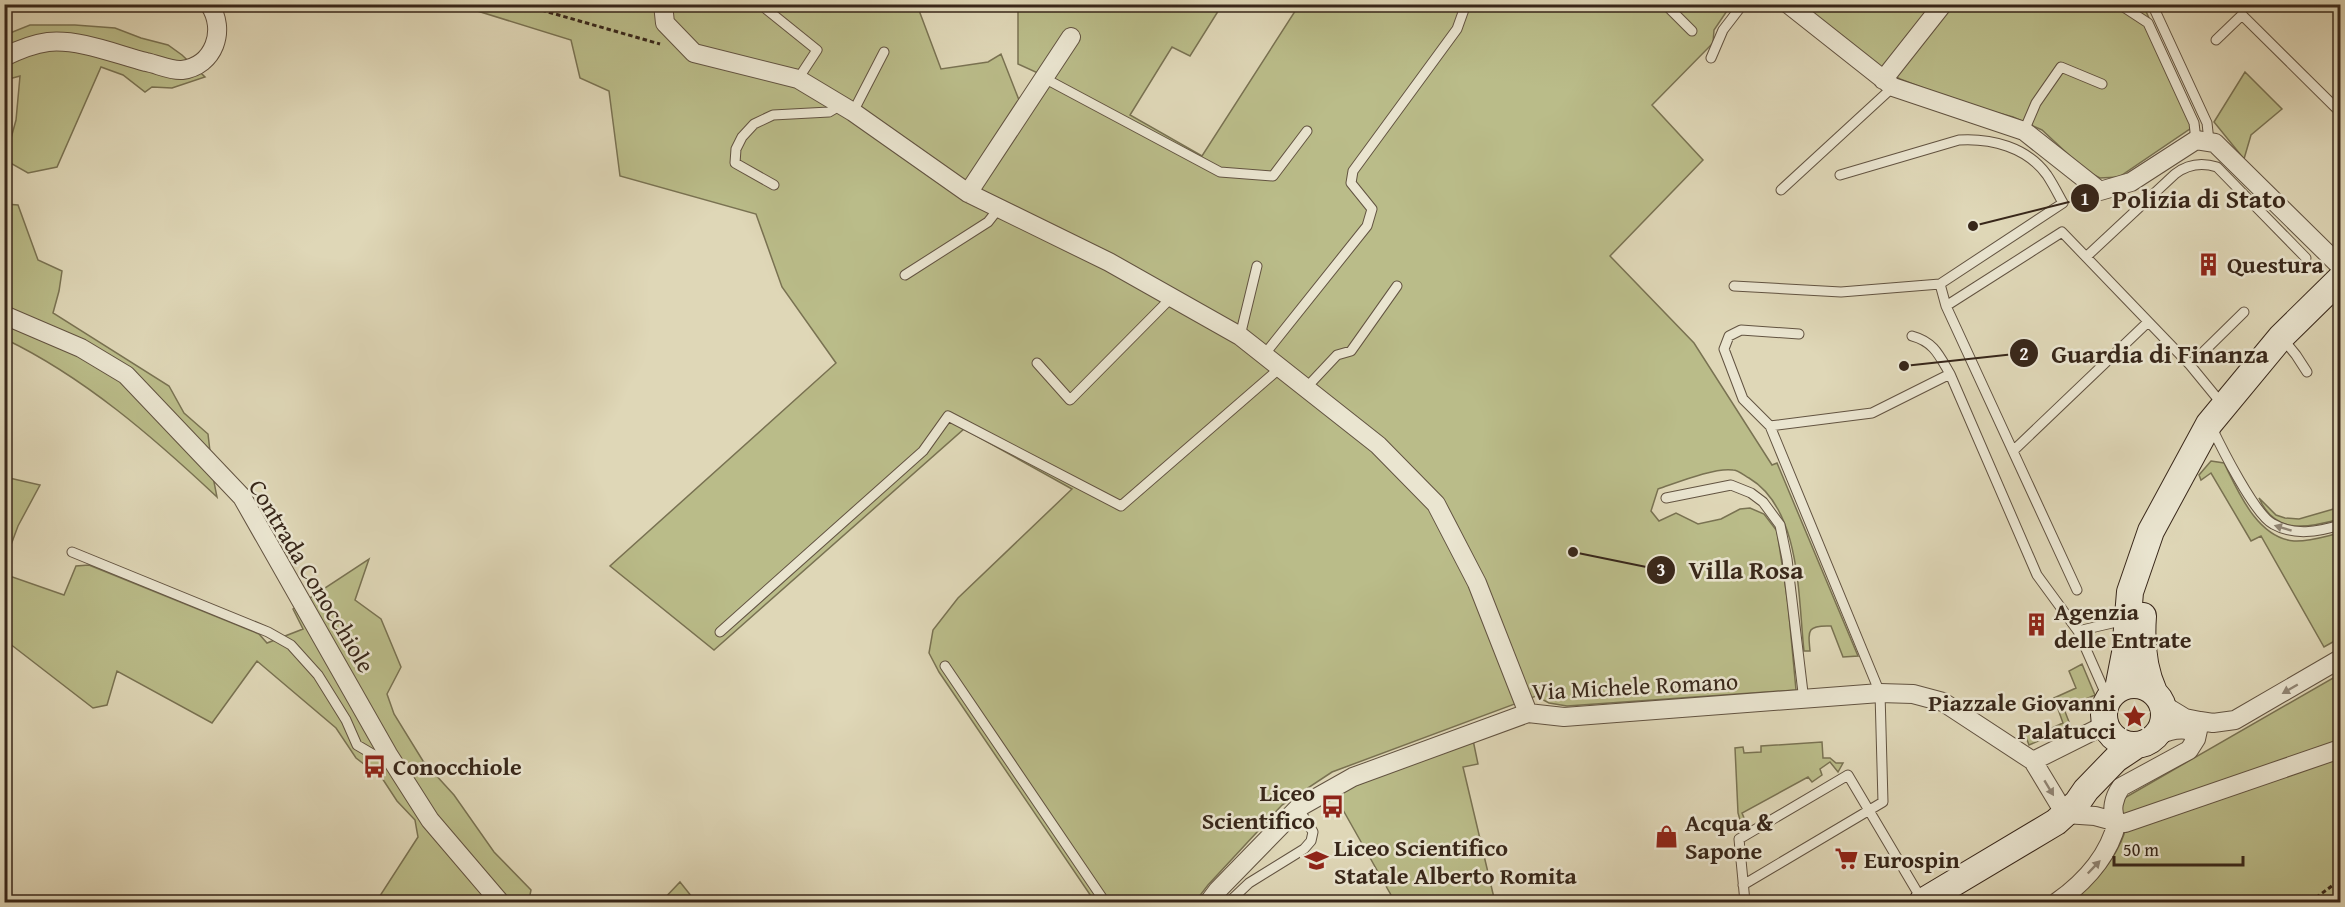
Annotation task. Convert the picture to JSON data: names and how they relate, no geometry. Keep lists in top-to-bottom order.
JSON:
{
  "streets": {
    "street": ["Contrada Conocchiole", "Via Michele Romano"]
  },
  "places": {
    "other": ["Polizia di Stato", "Guardia di Finanza", "Villa Rosa"],
    "building": ["Questura", "Agenzia delle Entrate"],
    "place": ["Piazzale Giovanni Palatucci"],
    "bus stop": ["Conocchiole", "Liceo Scientifico"],
    "shop": ["Acqua & Sapone"],
    "supermarket": ["Eurospin"],
    "school or university": ["Liceo Scientifico Statale Alberto Romita"]
  },
  "scale_bar": "50 m"
}
